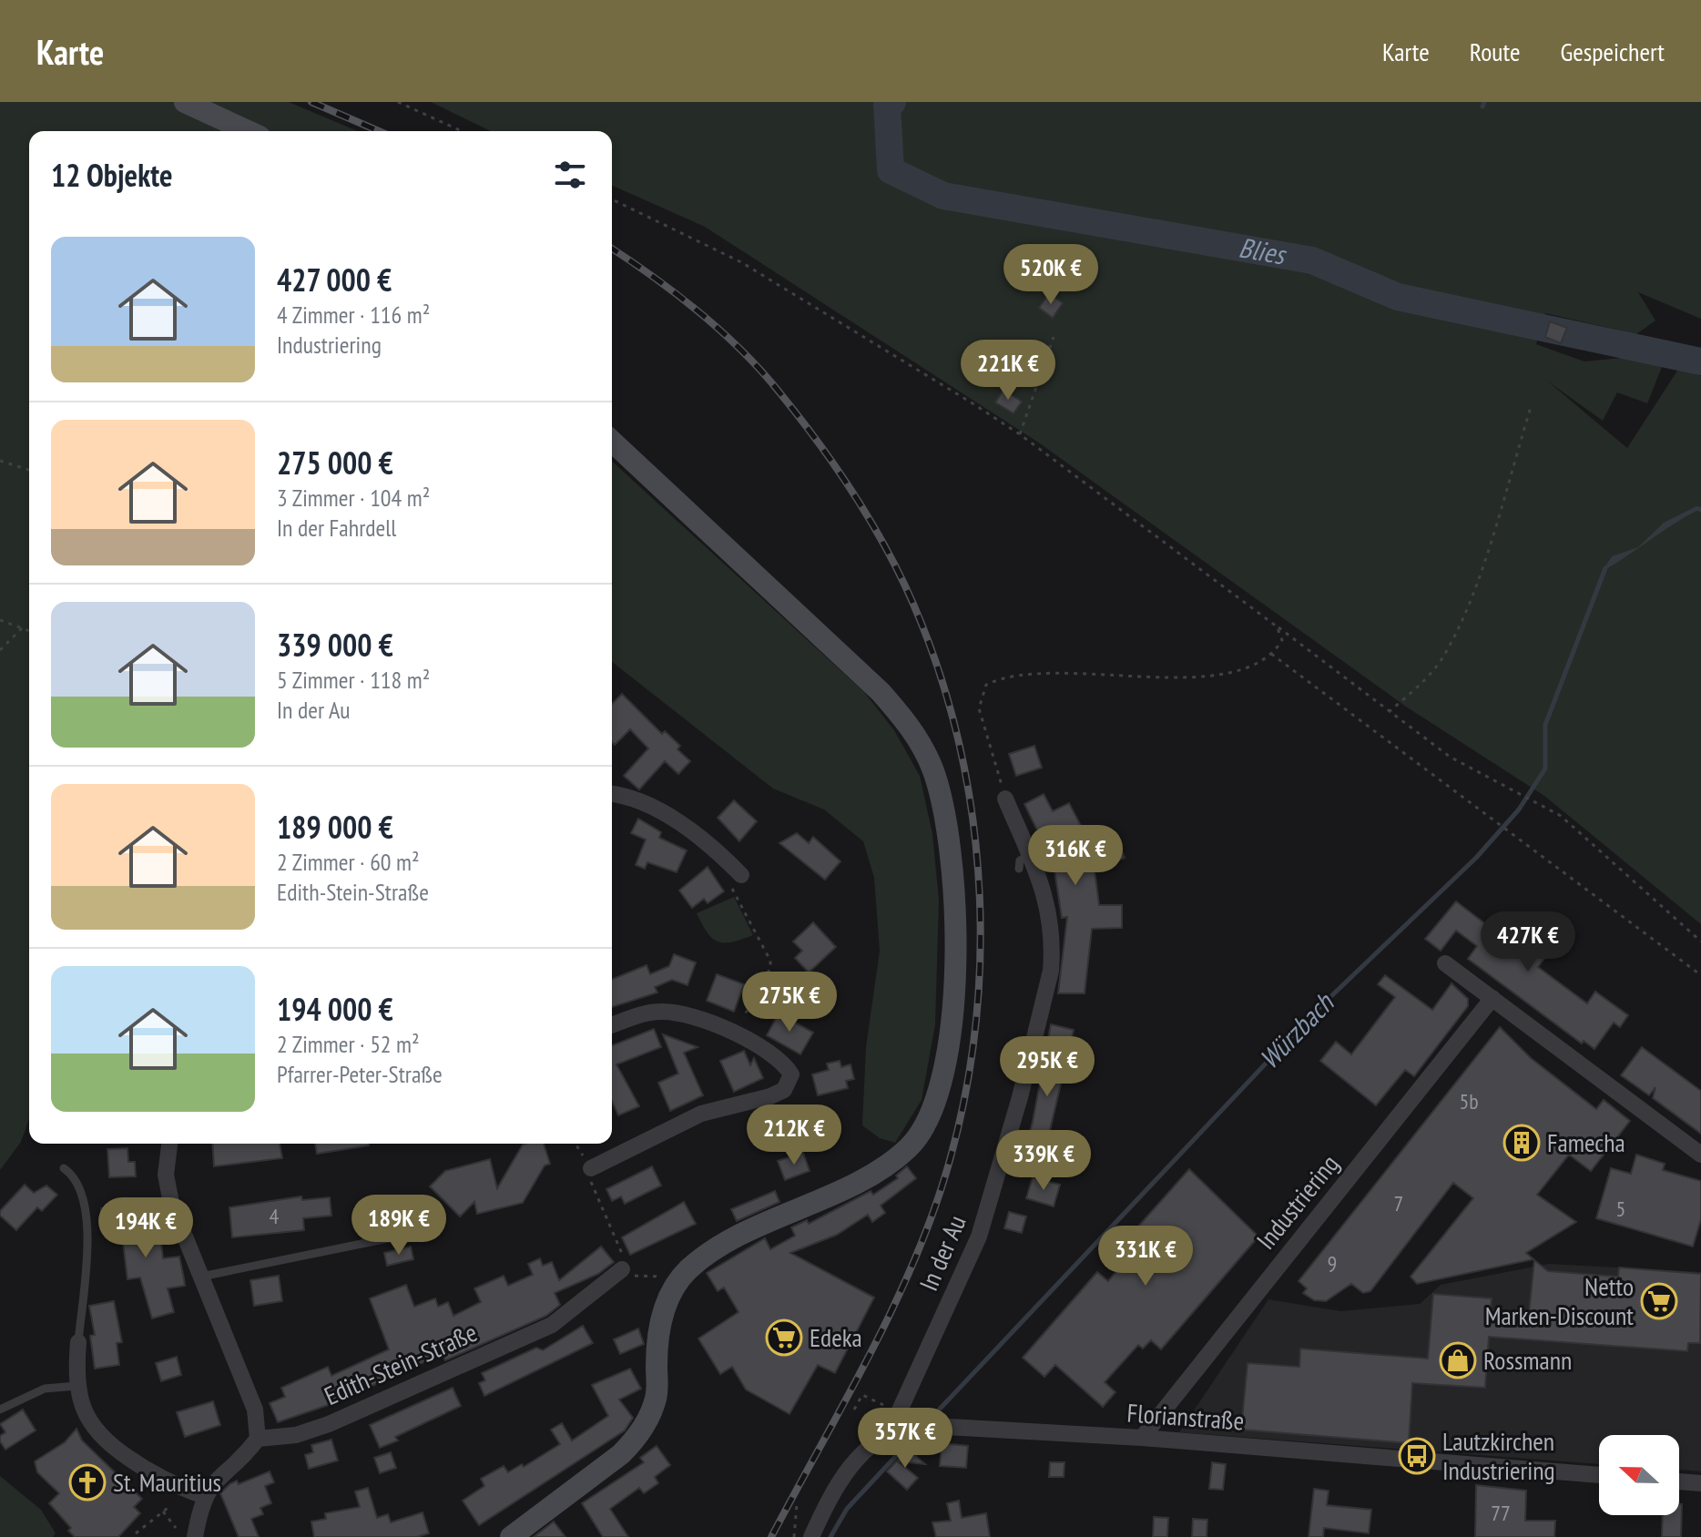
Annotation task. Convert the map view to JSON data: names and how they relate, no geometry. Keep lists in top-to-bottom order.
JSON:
{
  "streets": {
    "street": [
      "Industriering",
      "In der Au",
      "Edith-Stein-Straße",
      "Florianstraße"
    ]
  },
  "crossings": [
    ["Industriering", "Florianstraße"],
    ["In der Au", "Florianstraße"]
  ],
  "water": ["Blies", "Würzbach"],
  "places": {
    "building": ["Famecha"],
    "supermarket": ["Netto Marken-Discount", "Edeka"],
    "shop": ["Rossmann"],
    "bus stop": ["Lautzkirchen Industriering"],
    "church": ["St. Mauritius"]
  },
  "house_numbers": [
    "5b",
    "7",
    "5",
    "4",
    "9",
    "77"
  ],
  "north": "left",
  "page": {
    "header": "Karte",
    "nav": ["Karte", "Route", "Gespeichert"],
    "heading": "12 Objekte",
    "list": [
      {
        "name": "427 000 €",
        "note": "4 Zimmer · 116 m² · Industriering"
      },
      {
        "name": "275 000 €",
        "note": "3 Zimmer · 104 m² · In der Fahrdell"
      },
      {
        "name": "339 000 €",
        "note": "5 Zimmer · 118 m² · In der Au"
      },
      {
        "name": "189 000 €",
        "note": "2 Zimmer · 60 m² · Edith-Stein-Straße"
      },
      {
        "name": "194 000 €",
        "note": "2 Zimmer · 52 m² · Pfarrer-Peter-Straße"
      }
    ],
    "price": [
      "520K €",
      "221K €",
      "316K €",
      "427K €",
      "275K €",
      "295K €",
      "212K €",
      "339K €",
      "189K €",
      "194K €",
      "331K €",
      "357K €"
    ]
  }
}
